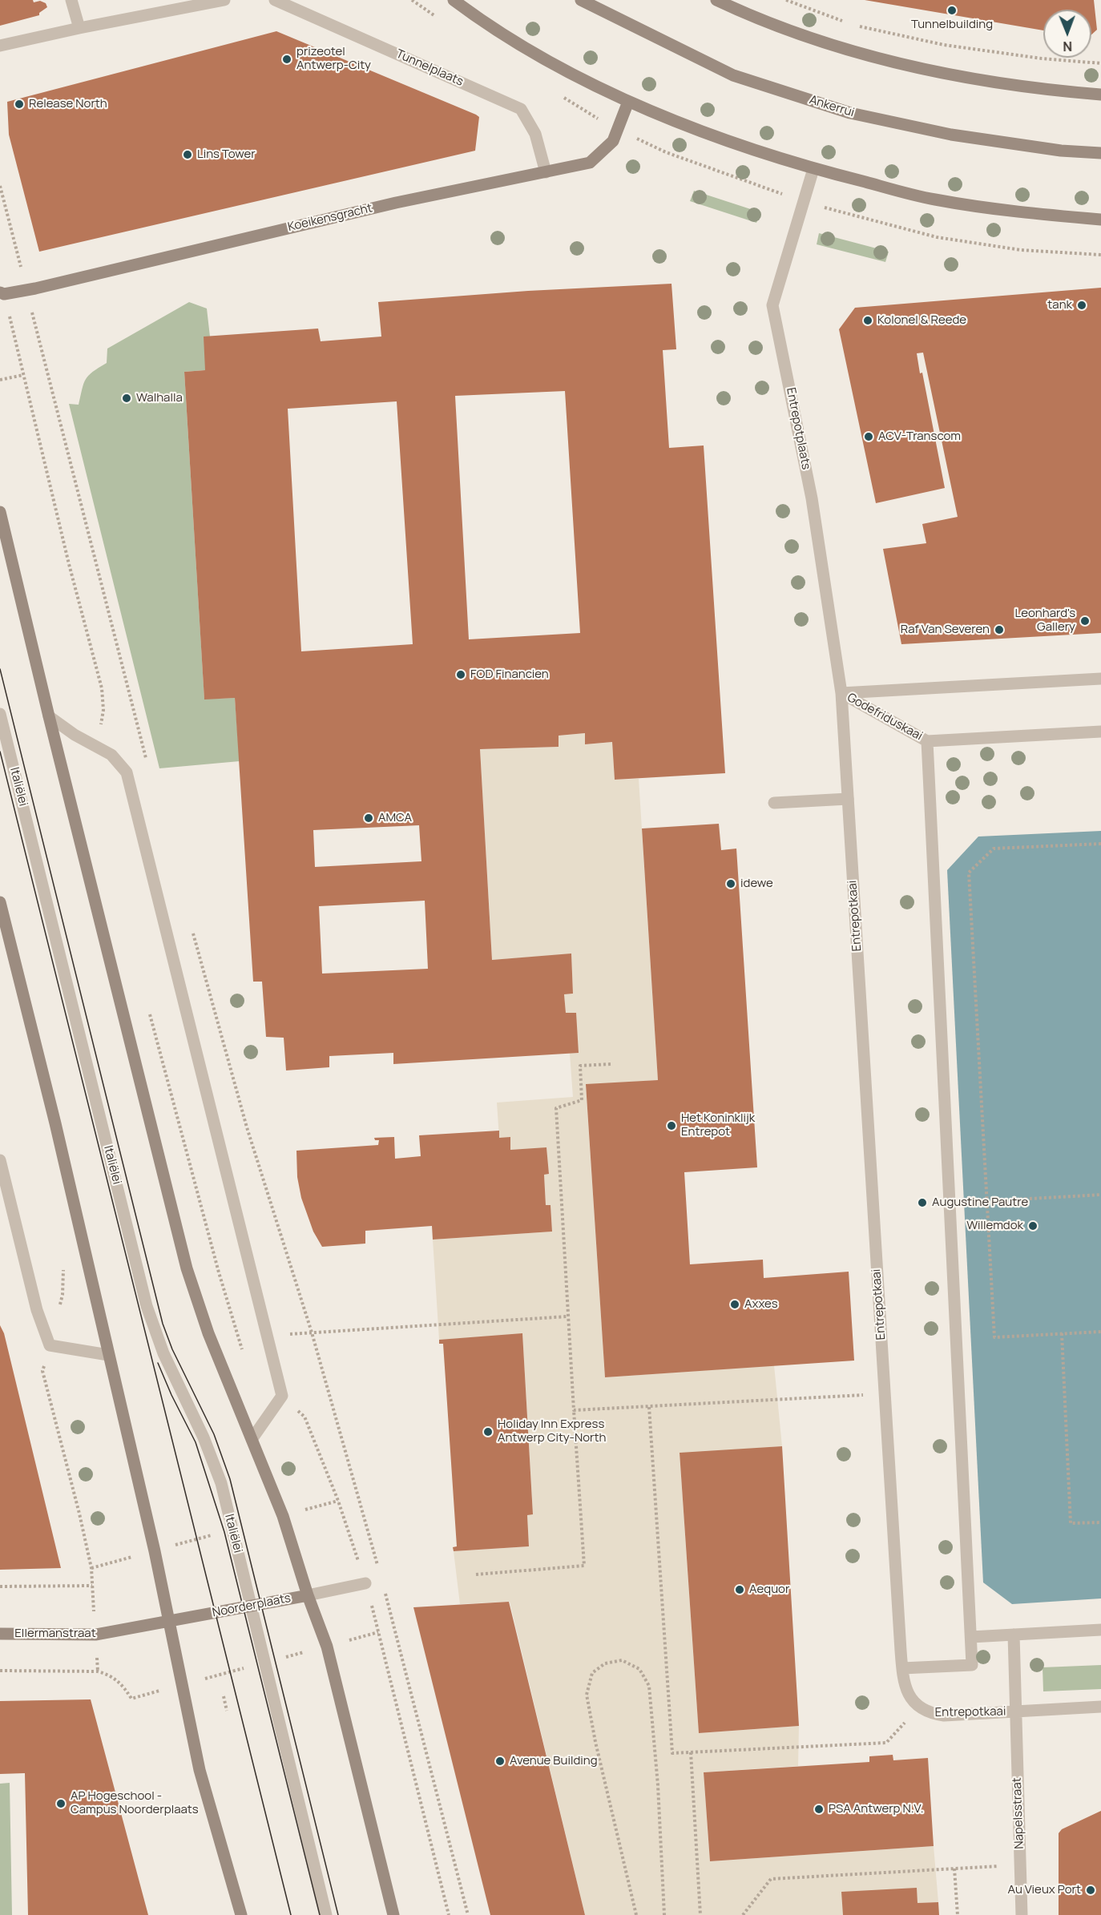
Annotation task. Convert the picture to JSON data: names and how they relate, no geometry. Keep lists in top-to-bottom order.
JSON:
{
  "streets": {
    "main road": [
      "Ankerrui",
      "Koeikensgracht",
      "Noorderplaats",
      "Ellermanstraat"
    ],
    "street": [
      "Tunnelplaats",
      "Entrepotplaats",
      "Godefriduskaai",
      "Italiëlei",
      "Entrepotkaai",
      "Napelsstraat"
    ]
  },
  "crossings": [
    ["Tunnelplaats", "Koeikensgracht"],
    ["Entrepotplaats", "Godefriduskaai"],
    ["Entrepotplaats", "Entrepotkaai"],
    ["Godefriduskaai", "Entrepotkaai"],
    ["Italiëlei", "Noorderplaats"],
    ["Entrepotkaai", "Napelsstraat"],
    ["Noorderplaats", "Ellermanstraat"]
  ],
  "places": [
    "Tunnelbuilding",
    "prizeotel Antwerp-City",
    "Release North",
    "Lins Tower",
    "tank",
    "Kolonel & Reede",
    "Walhalla",
    "ACV-Transcom",
    "Leonhard's Gallery",
    "Raf Van Severen",
    "FOD Financien",
    "AMCA",
    "idewe",
    "Het Koninklijk Entrepot",
    "Augustine Pautre",
    "Willemdok",
    "Axxes",
    "Holiday Inn Express Antwerp City-North",
    "Aequor",
    "Avenue Building",
    "AP Hogeschool - Campus Noorderplaats",
    "PSA Antwerp N.V.",
    "Au Vieux Port"
  ],
  "north": "bottom"
}
